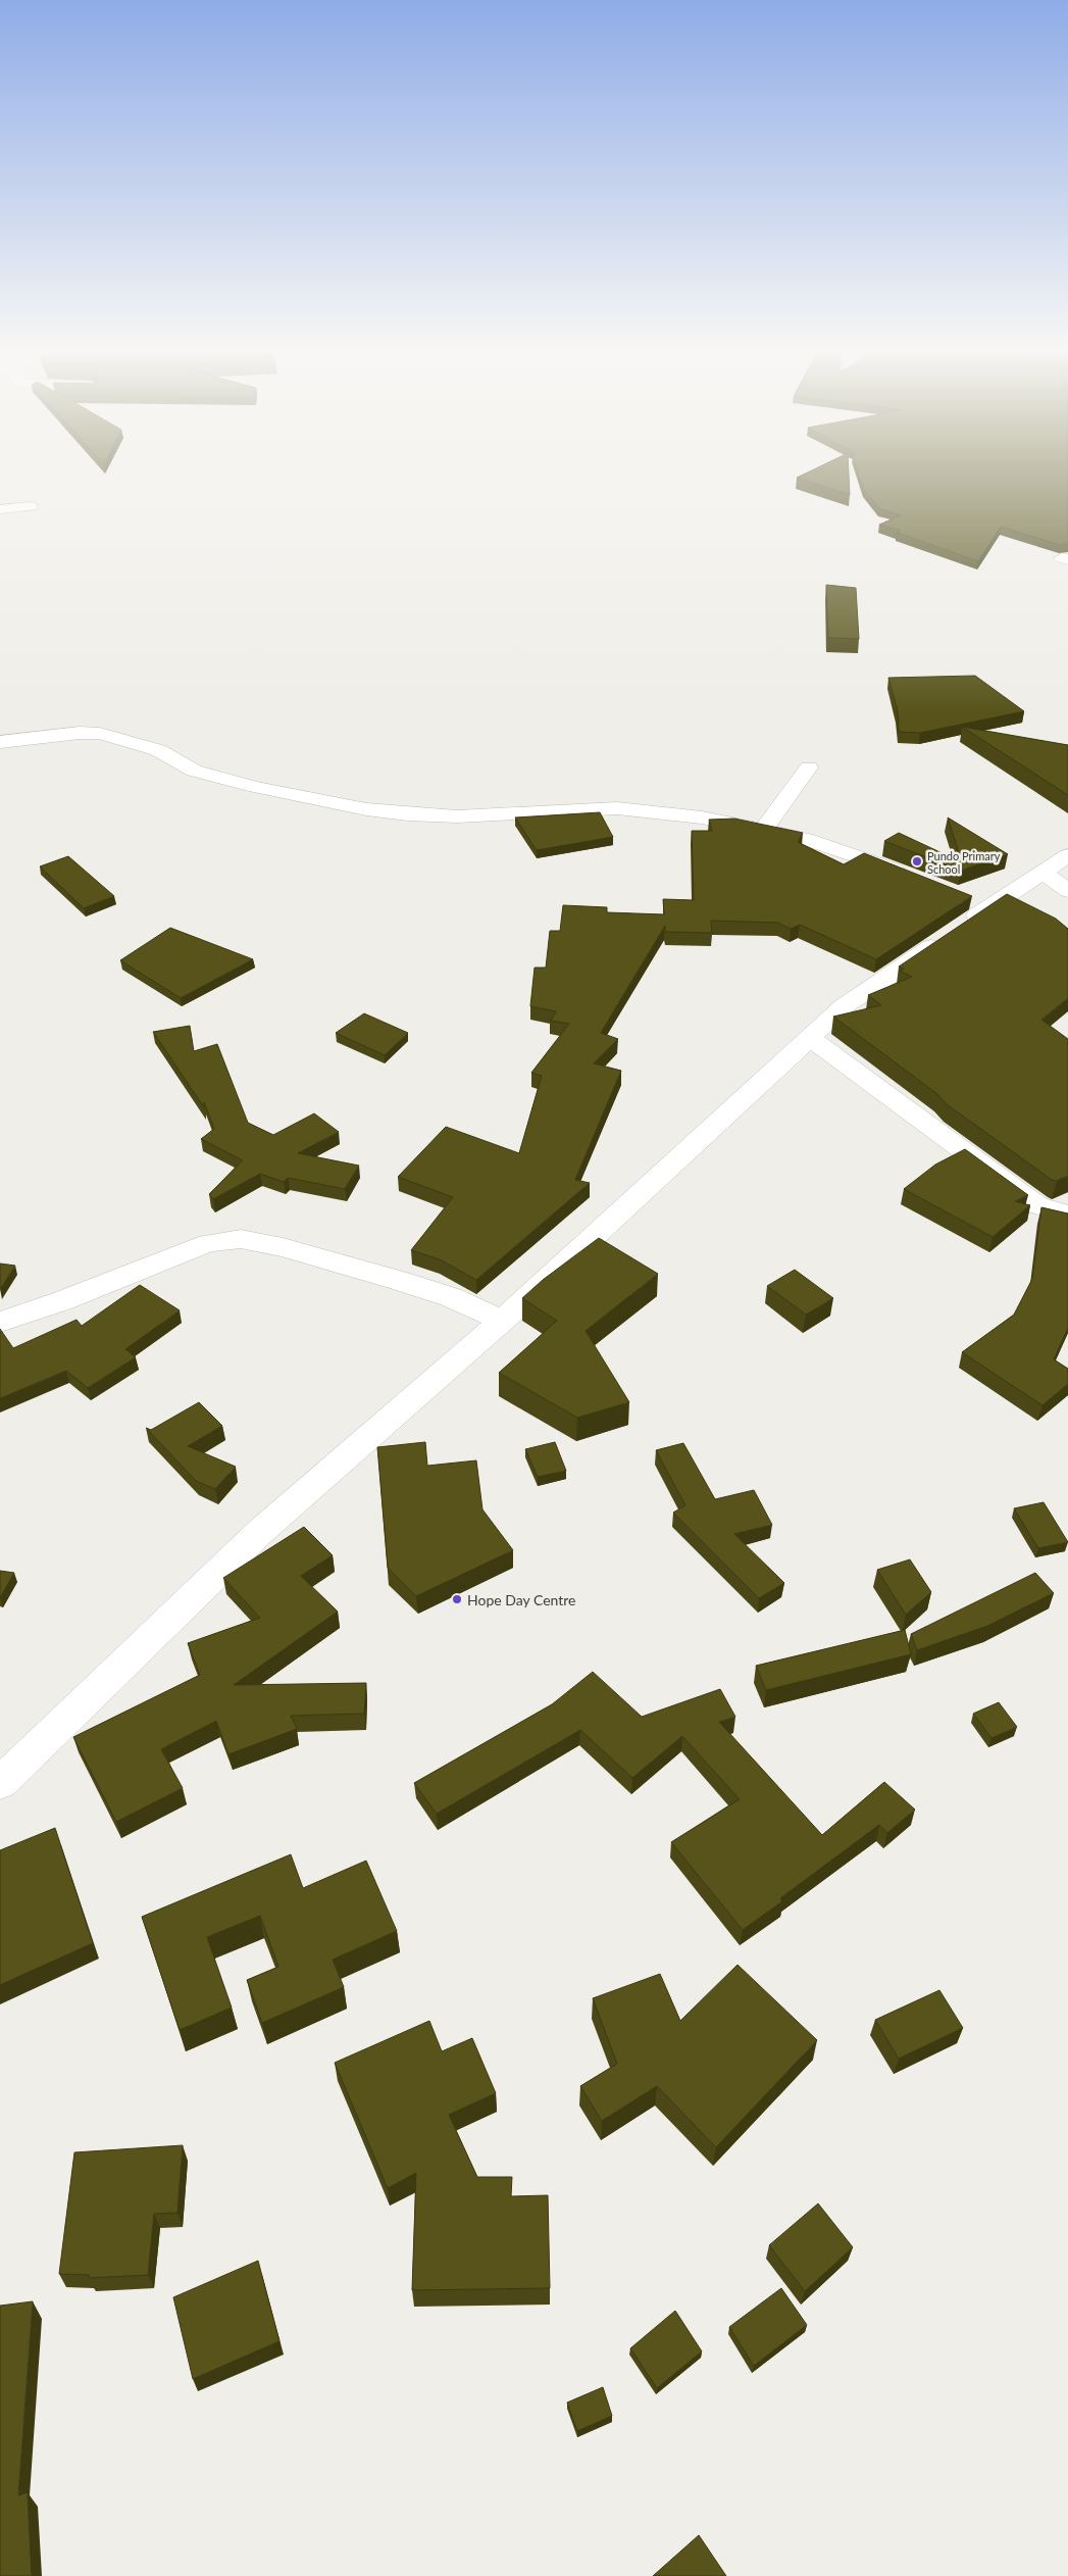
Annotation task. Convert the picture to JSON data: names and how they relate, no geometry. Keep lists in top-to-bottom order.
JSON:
{
  "places": ["Pundo Primary School", "Hope Day Centre"]
}
